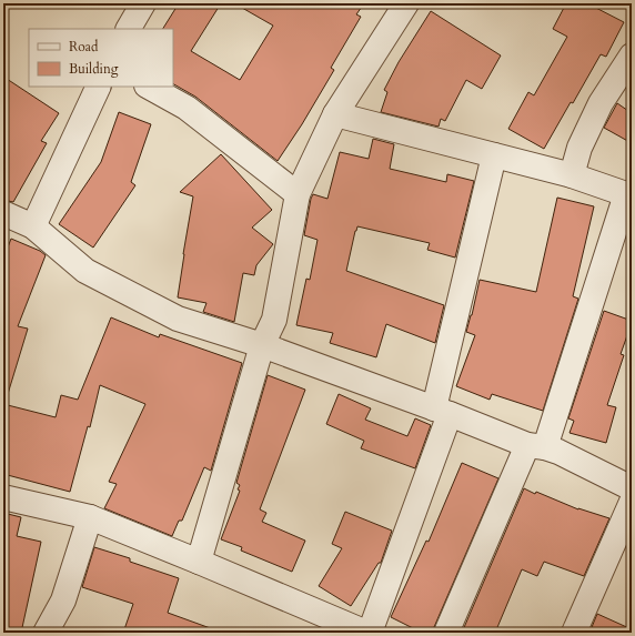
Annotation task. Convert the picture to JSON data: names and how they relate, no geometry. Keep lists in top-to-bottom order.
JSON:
{
  "legend": ["Road", "Building"]
}
